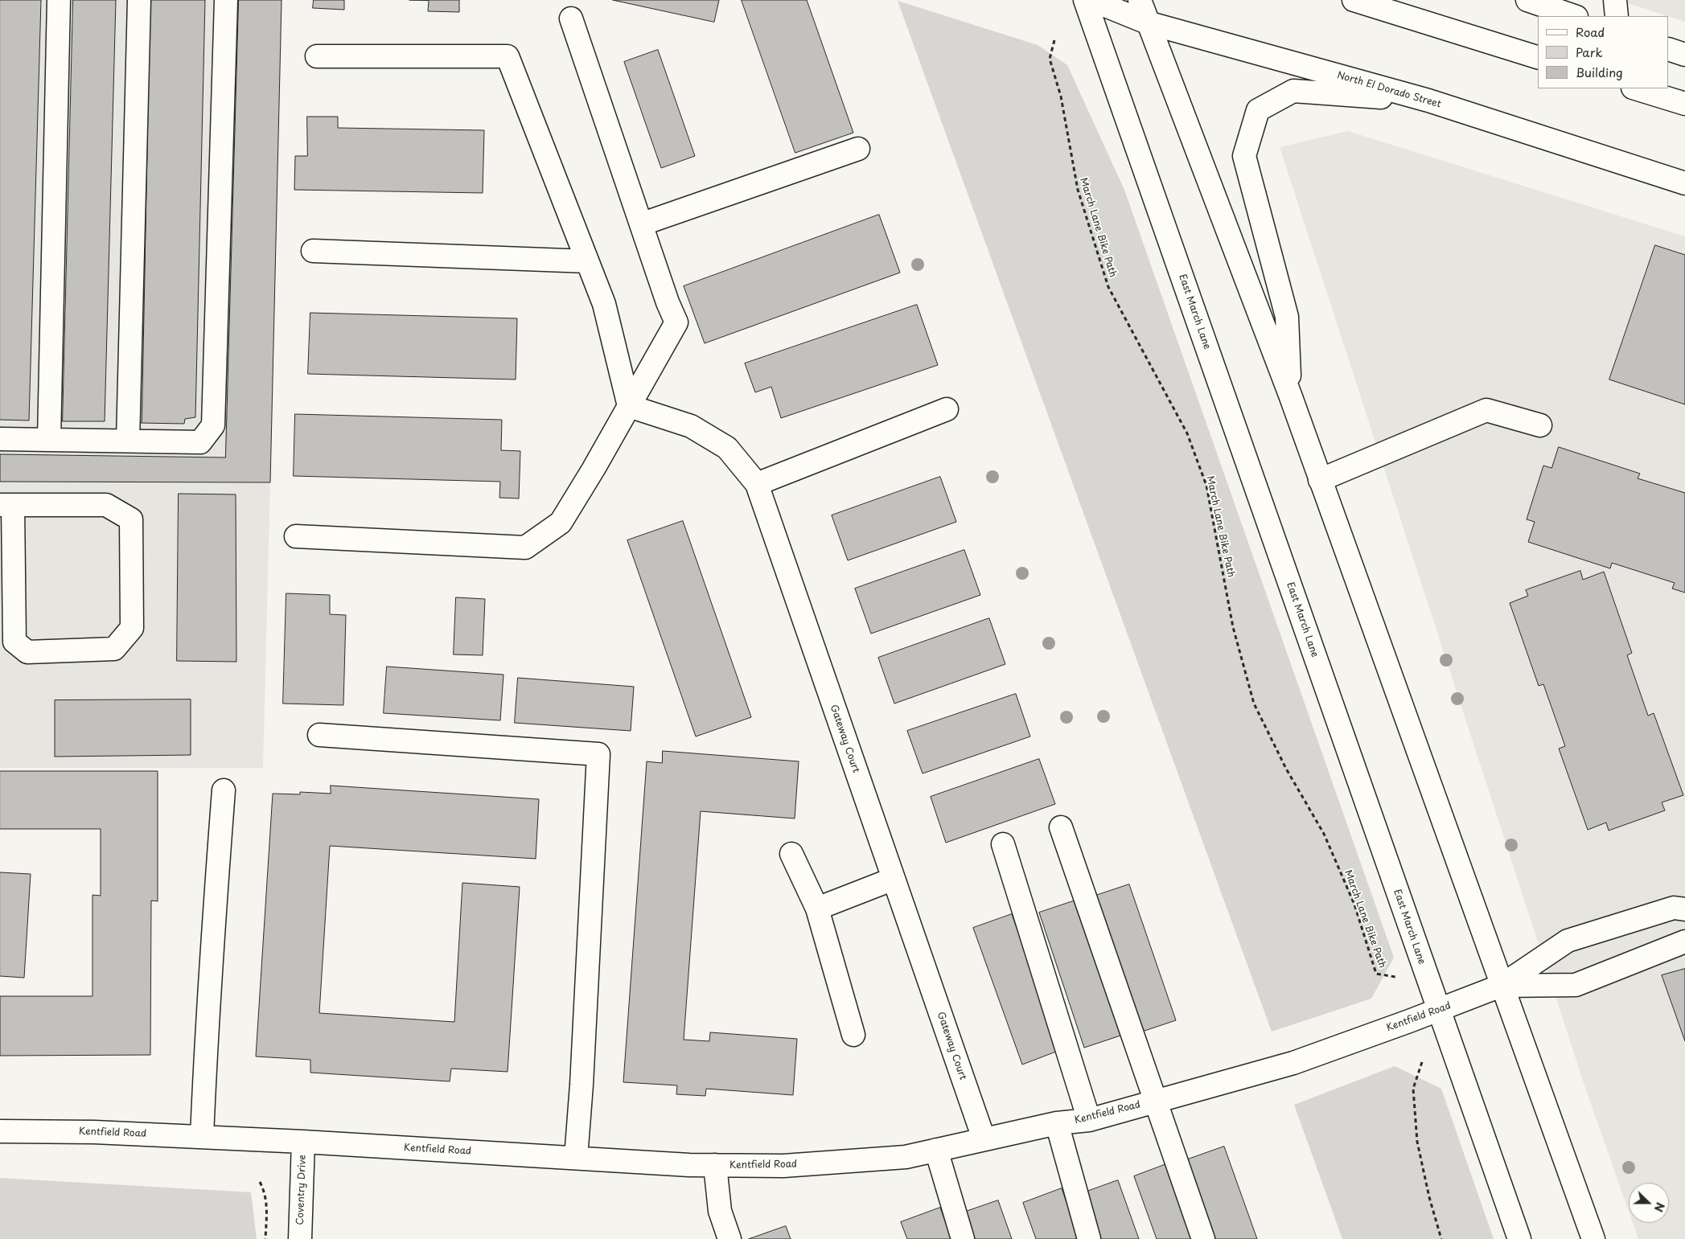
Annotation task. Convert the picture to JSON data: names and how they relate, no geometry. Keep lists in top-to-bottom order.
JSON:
{
  "streets": {
    "main road": [
      "North El Dorado Street",
      "East March Lane",
      "Gateway Court",
      "Kentfield Road",
      "Coventry Drive"
    ],
    "path": ["March Lane Bike Path"]
  },
  "crossings": [
    ["East March Lane", "Kentfield Road"],
    ["Gateway Court", "Kentfield Road"],
    ["Kentfield Road", "Coventry Drive"]
  ],
  "legend": ["Road", "Park", "Building"],
  "north": "right"
}
